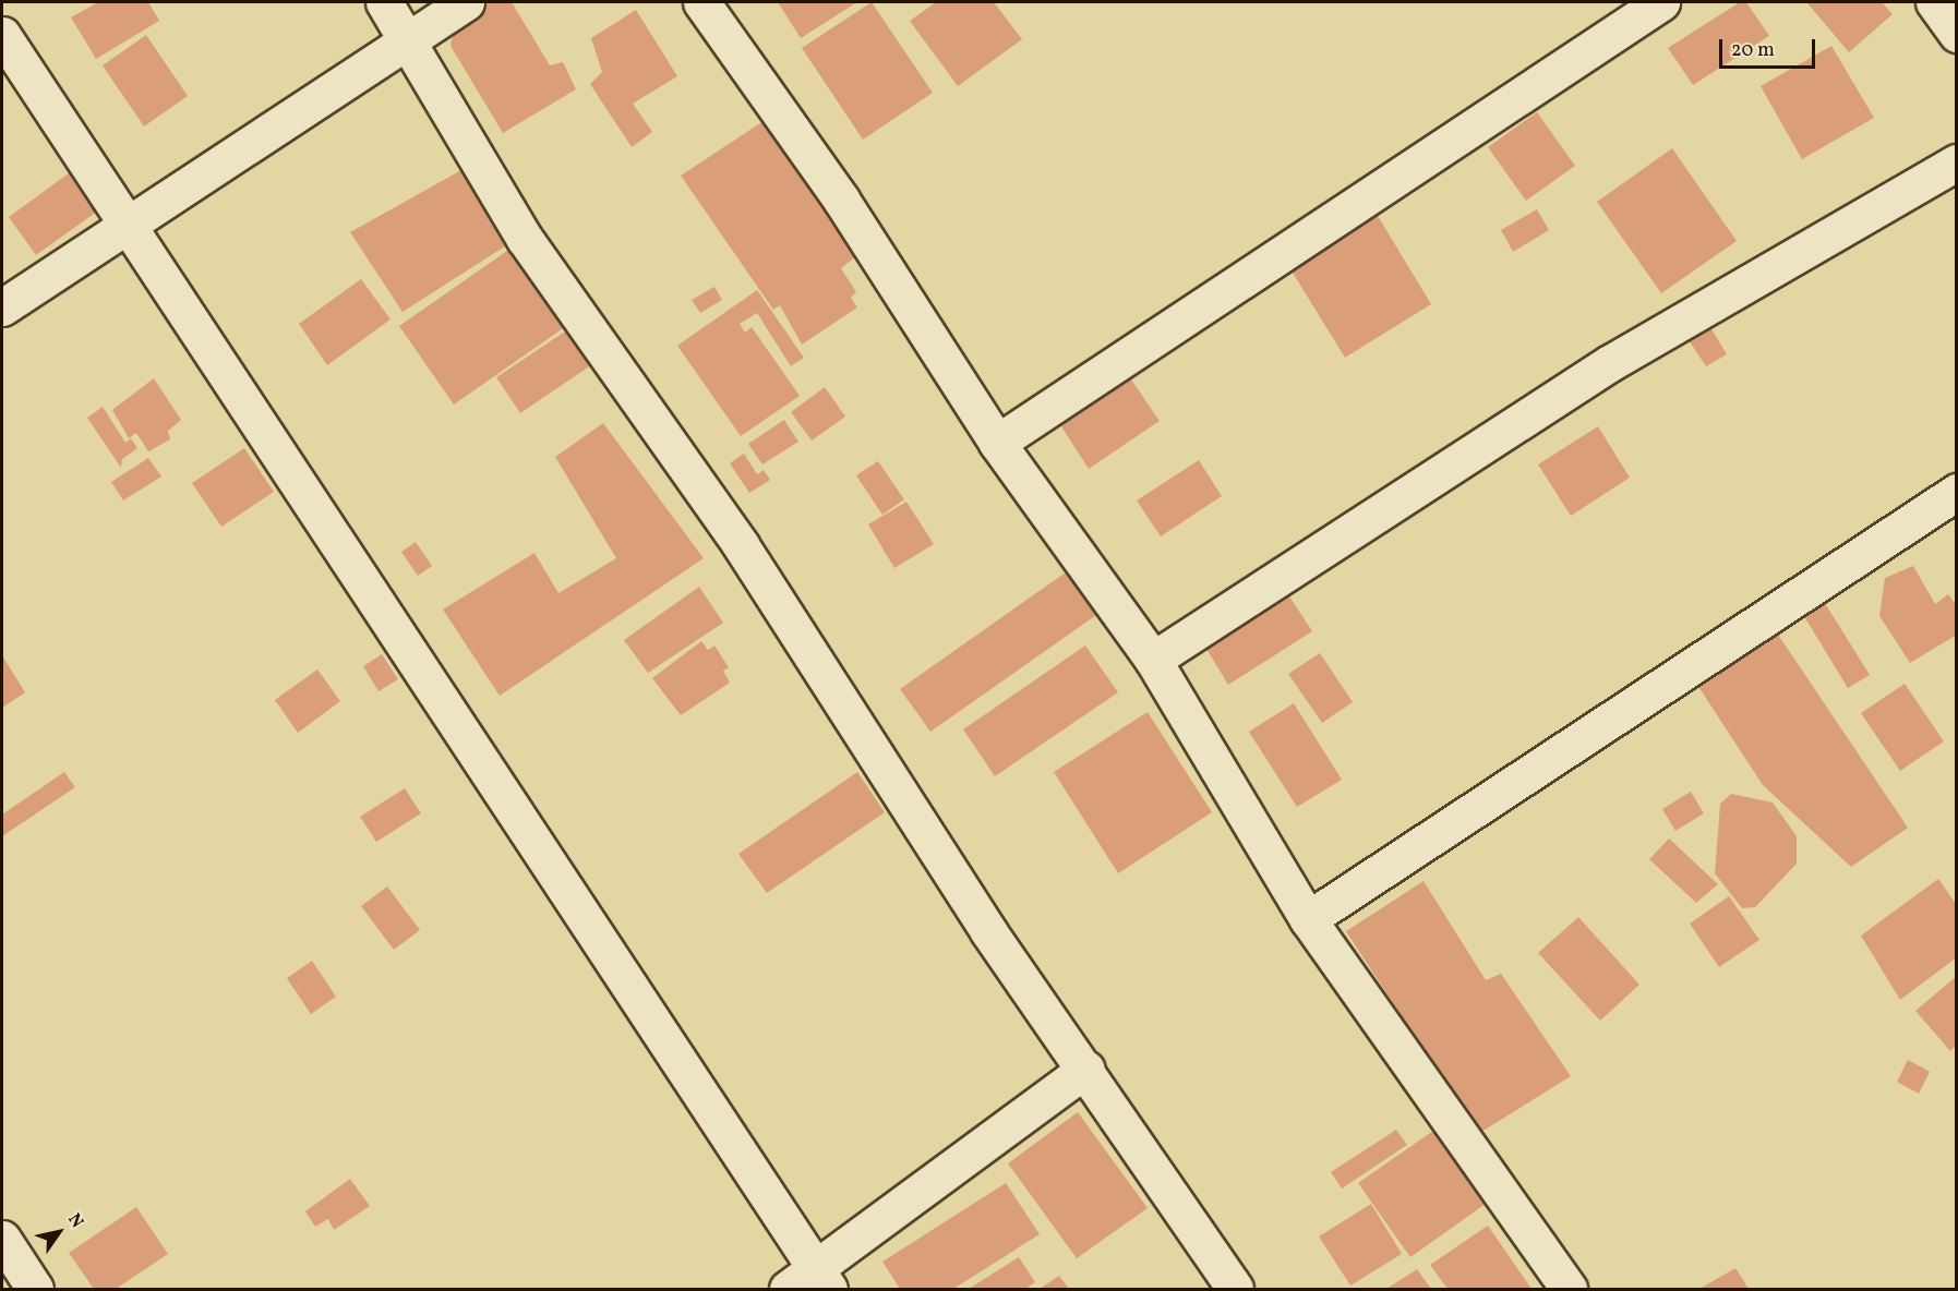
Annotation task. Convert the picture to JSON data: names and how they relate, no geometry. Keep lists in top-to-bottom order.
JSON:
{
  "scale_bar": "20 m",
  "north": "top right"
}
